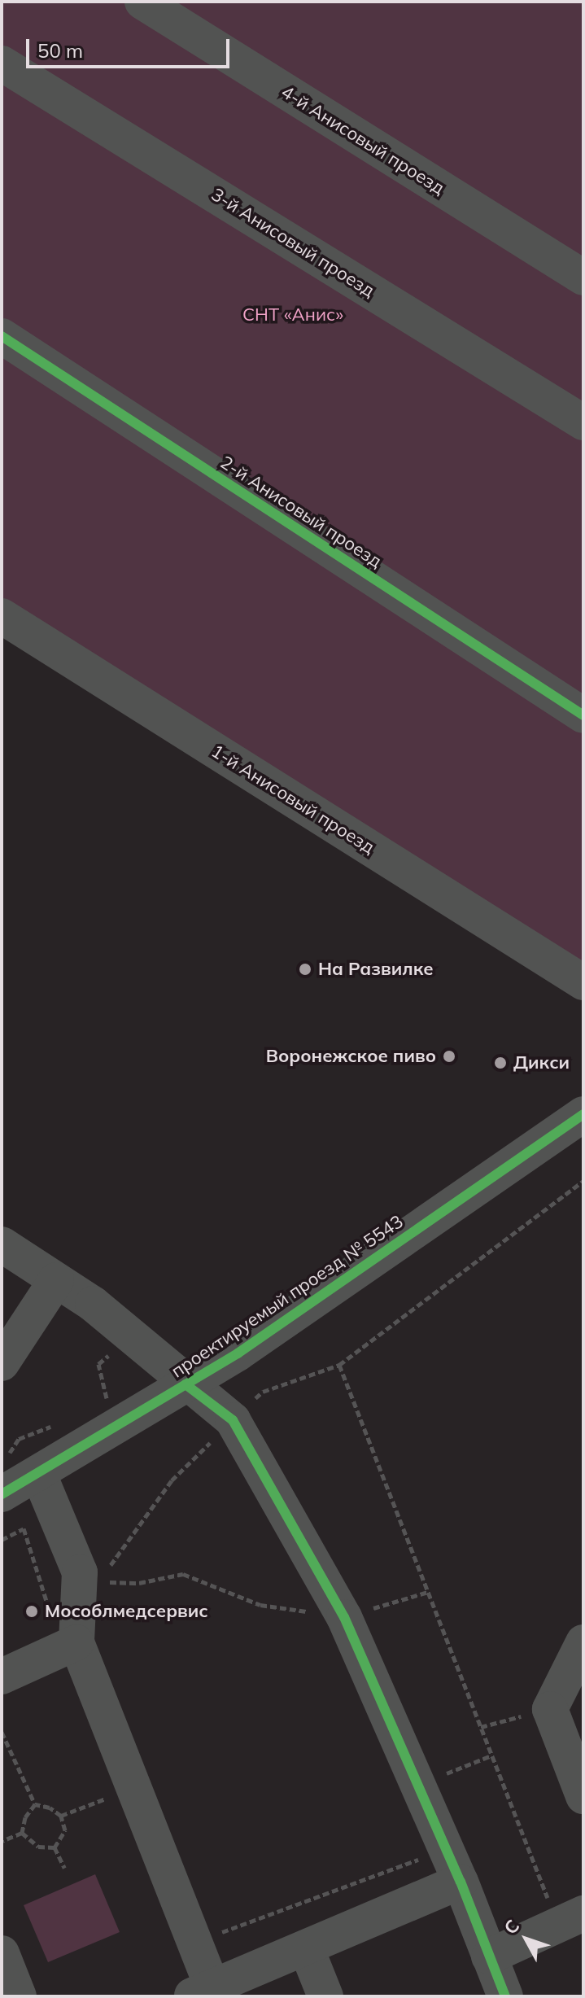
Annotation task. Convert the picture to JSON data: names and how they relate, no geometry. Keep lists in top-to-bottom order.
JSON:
{
  "streets": {
    "street": [
      "4-й Анисовый проезд",
      "3-й Анисовый проезд",
      "2-й Анисовый проезд",
      "1-й Анисовый проезд",
      "проектируемый проезд № 5543"
    ]
  },
  "parks": ["СНТ «Анис»"],
  "places": [
    "На Развилке",
    "Воронежское пиво",
    "Дикси",
    "Мособлмедсервис"
  ],
  "scale_bar": "50 m",
  "north": "top left"
}
